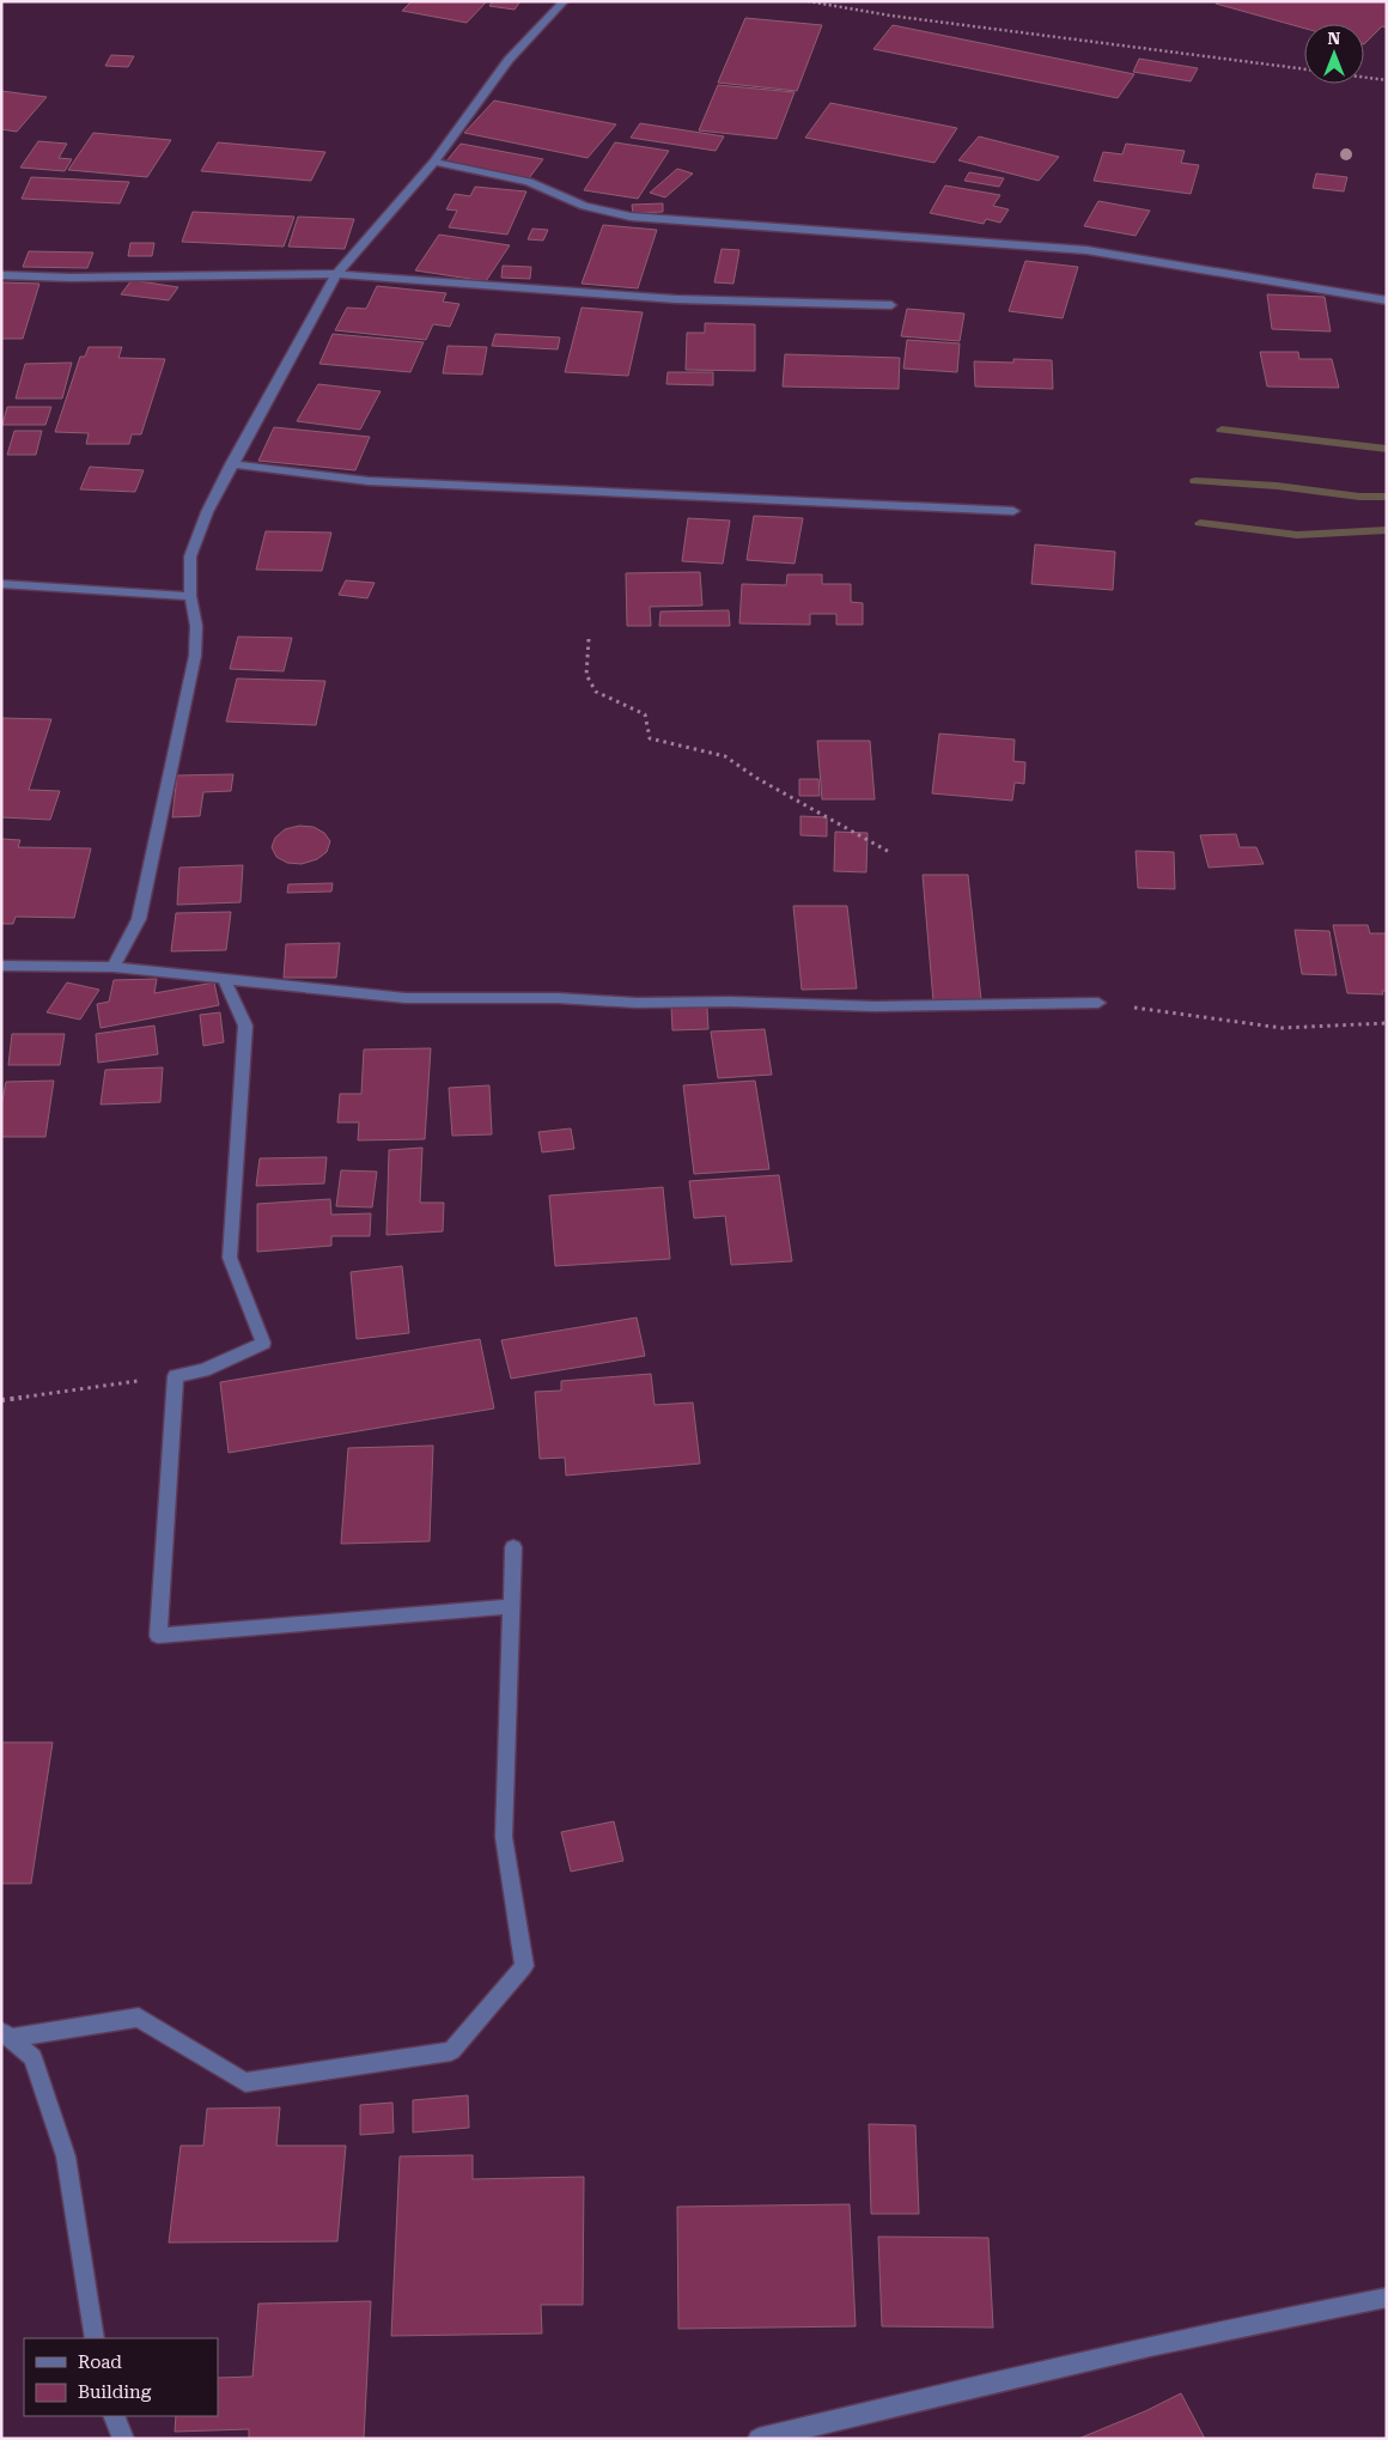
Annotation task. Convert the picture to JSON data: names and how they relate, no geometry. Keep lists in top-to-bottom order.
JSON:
{
  "legend": ["Road", "Building"],
  "north": "top"
}
